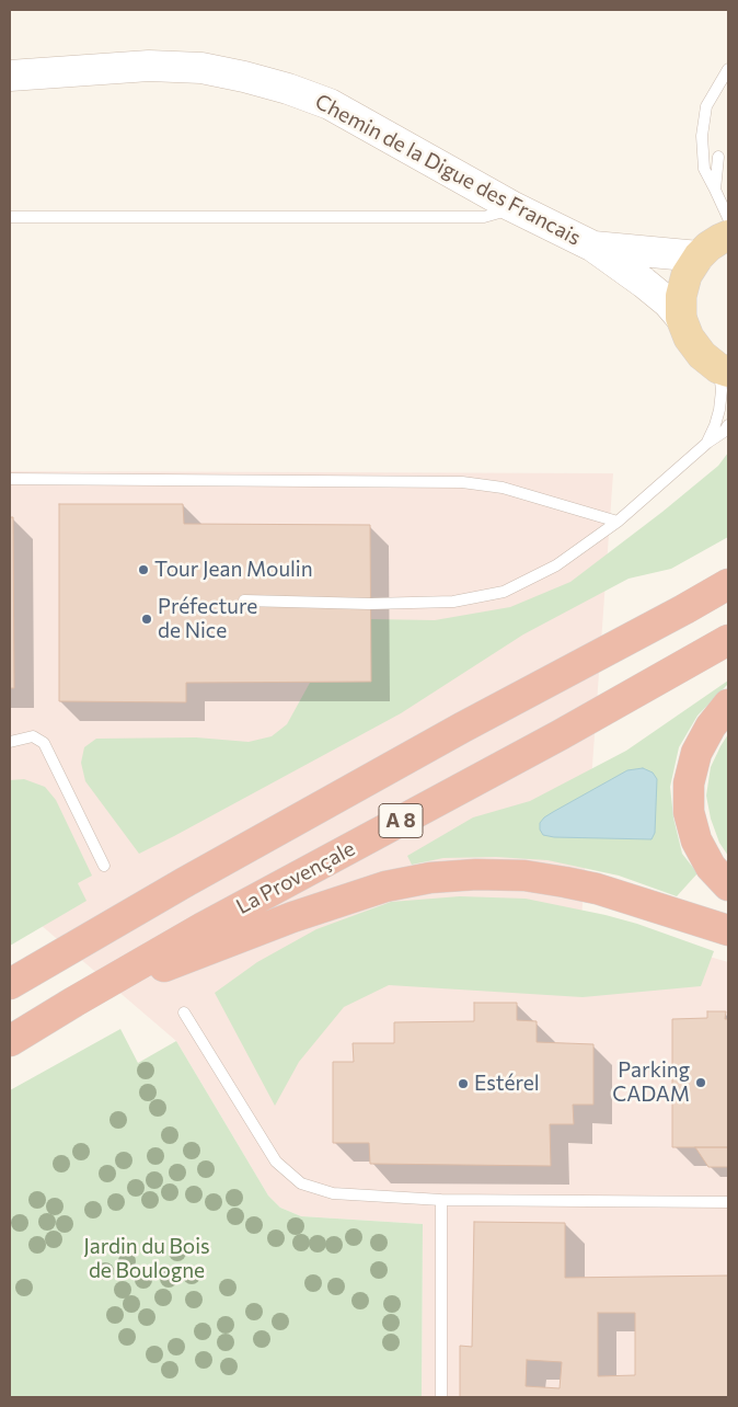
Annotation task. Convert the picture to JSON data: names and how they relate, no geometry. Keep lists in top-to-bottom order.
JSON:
{
  "streets": {
    "highway": ["A 8", "La Provençale"],
    "main road": ["Chemin de la Digue des Francais"]
  },
  "parks": ["Jardin du Bois de Boulogne"],
  "places": [
    "Tour Jean Moulin",
    "Préfecture de Nice",
    "Parking CADAM",
    "Estérel"
  ]
}
